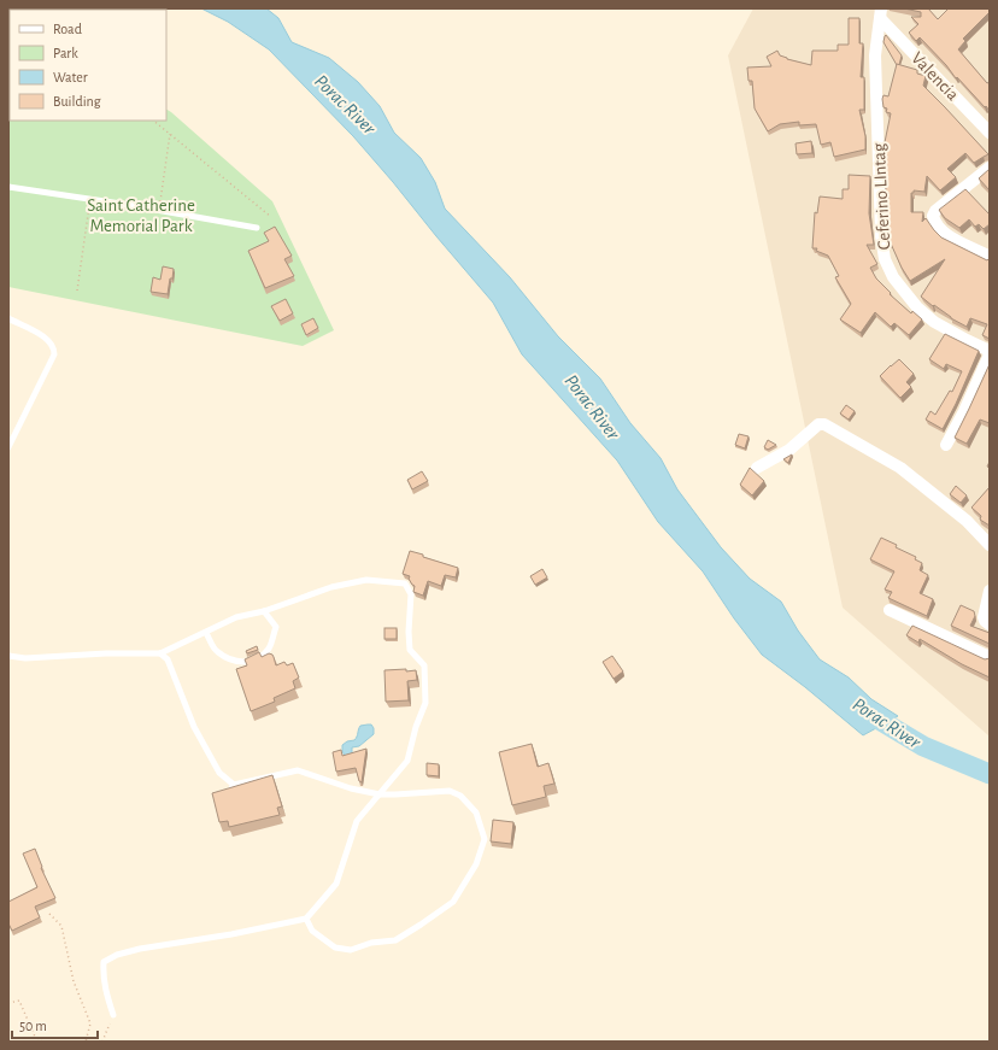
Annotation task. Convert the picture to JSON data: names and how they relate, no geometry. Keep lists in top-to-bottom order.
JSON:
{
  "streets": {
    "street": ["Valencia", "Ceferino LIntag"]
  },
  "crossings": [
    ["Valencia", "Ceferino LIntag"]
  ],
  "water": ["Porac River"],
  "parks": ["Saint Catherine Memorial Park"],
  "legend": [
    "Road",
    "Park",
    "Water",
    "Building"
  ],
  "scale_bar": "50 m"
}
